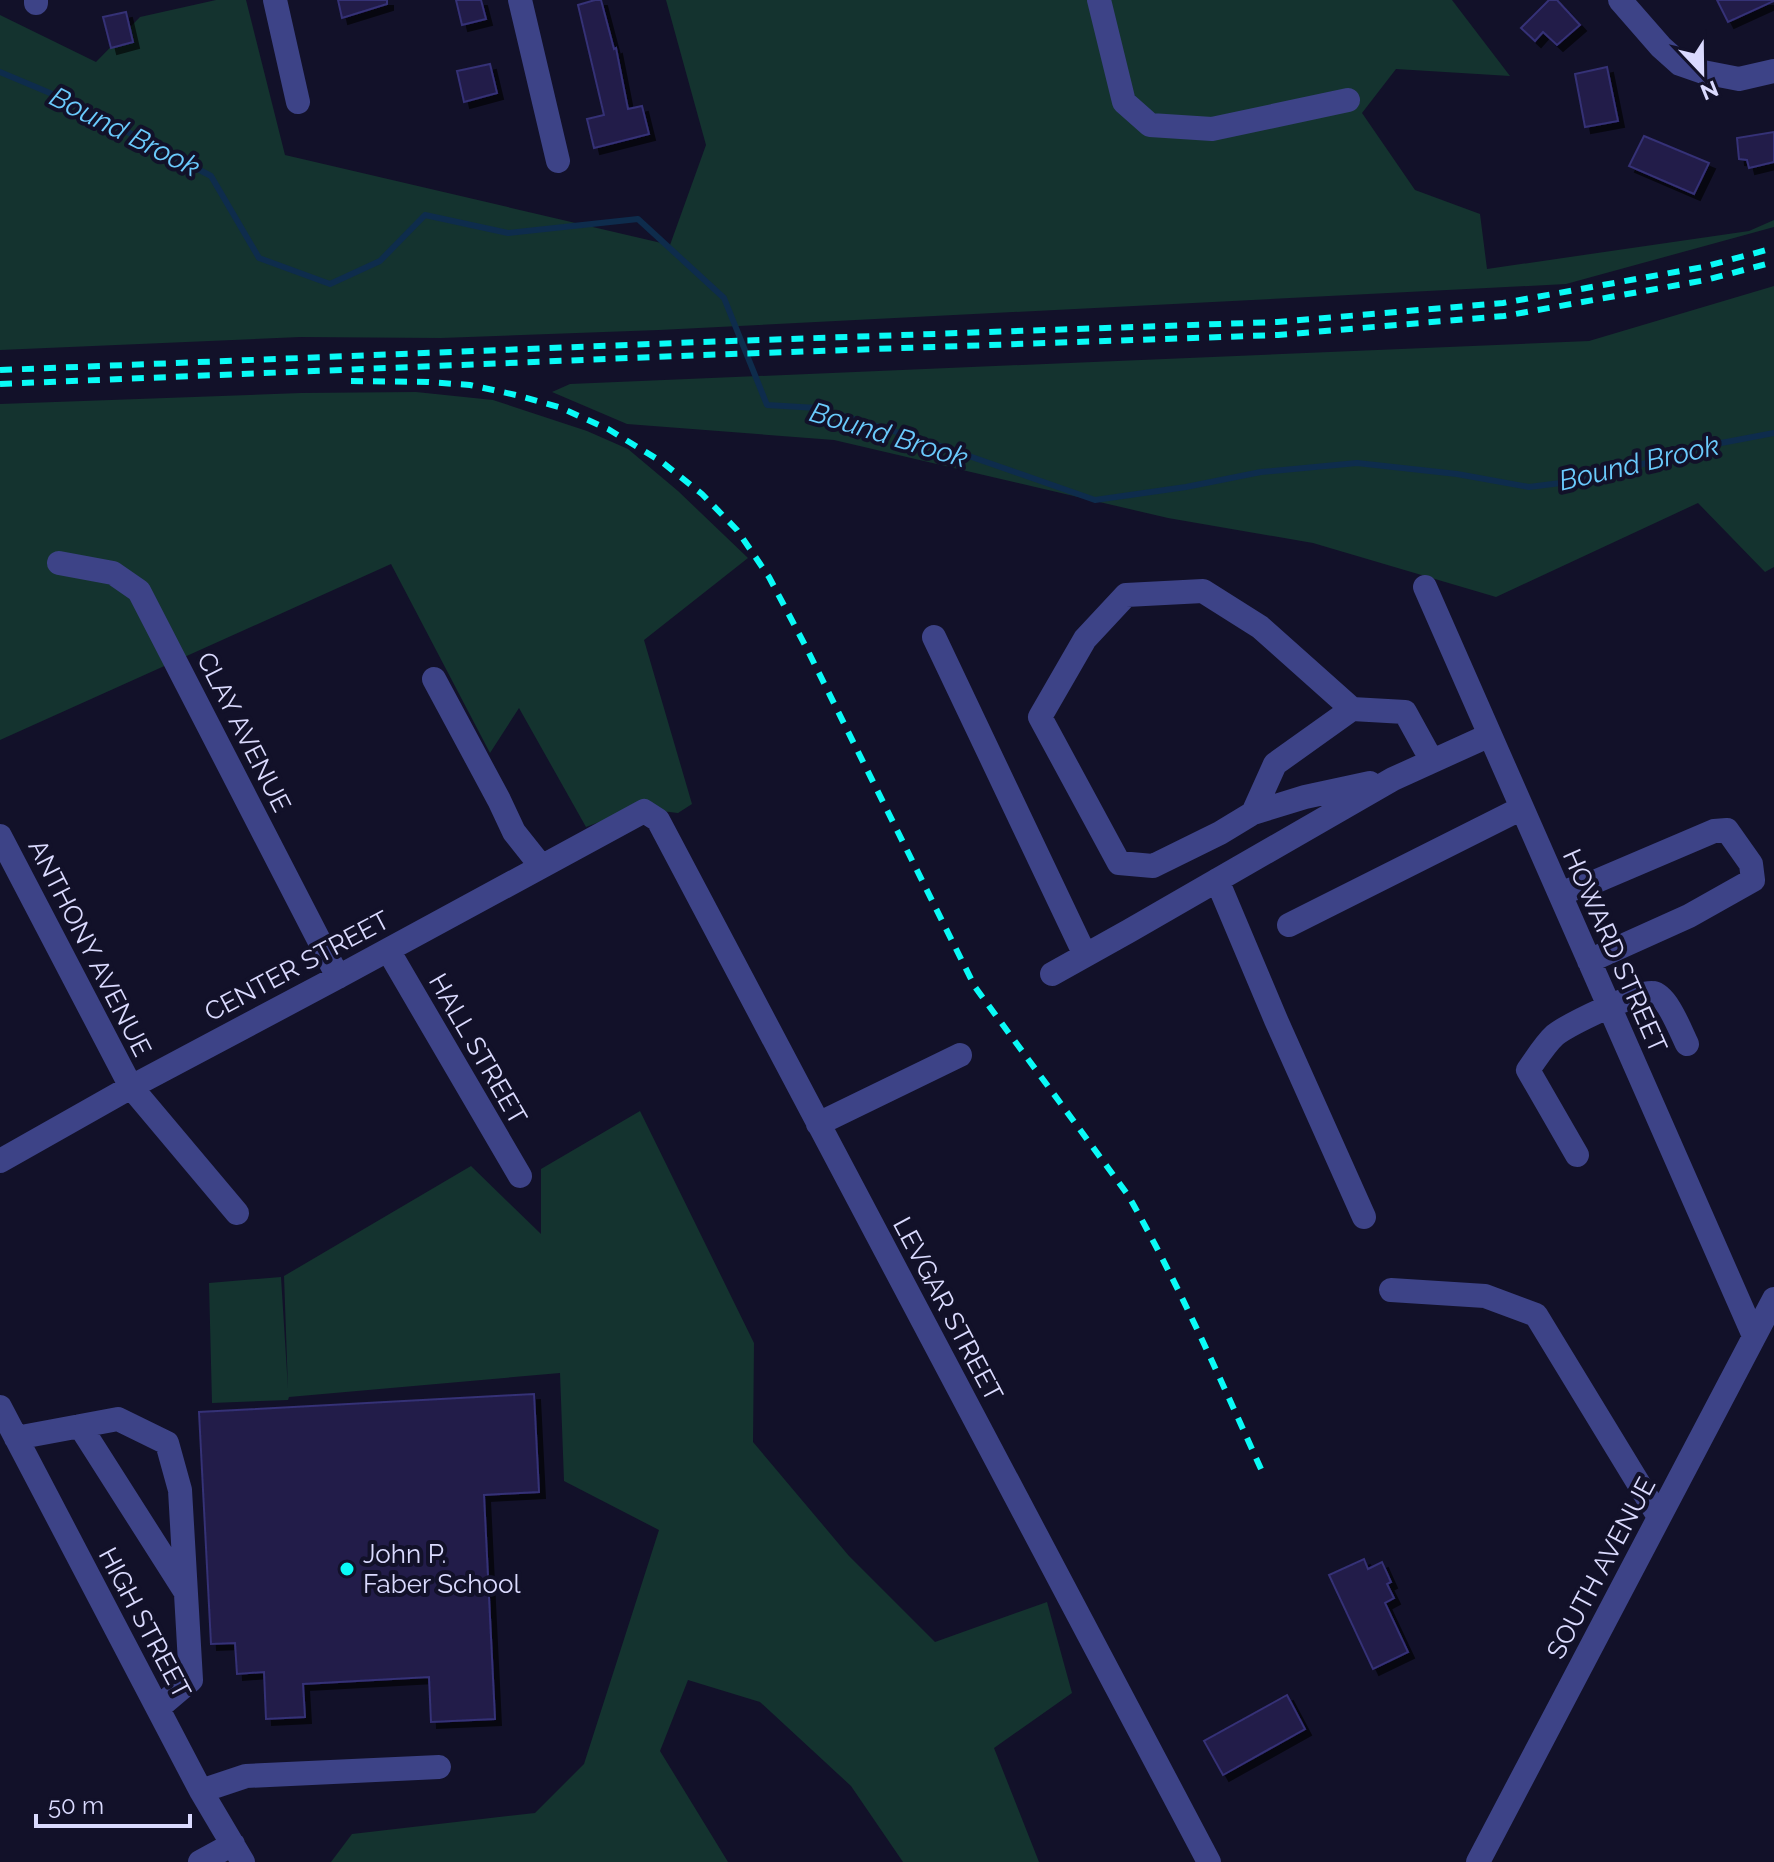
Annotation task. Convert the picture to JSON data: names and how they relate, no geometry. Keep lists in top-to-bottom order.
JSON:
{
  "streets": {
    "street": [
      "CLAY AVENUE",
      "ANTHONY AVENUE",
      "HOWARD STREET",
      "CENTER STREET",
      "HALL STREET",
      "LEVGAR STREET",
      "SOUTH AVENUE",
      "HIGH STREET"
    ]
  },
  "crossings": [
    ["CLAY AVENUE", "CENTER STREET"],
    ["ANTHONY AVENUE", "CENTER STREET"],
    ["HOWARD STREET", "SOUTH AVENUE"],
    ["CENTER STREET", "HALL STREET"],
    ["CENTER STREET", "LEVGAR STREET"]
  ],
  "water": ["Bound Brook"],
  "places": ["John P. Faber School"],
  "scale_bar": "50 m",
  "north": "bottom"
}
